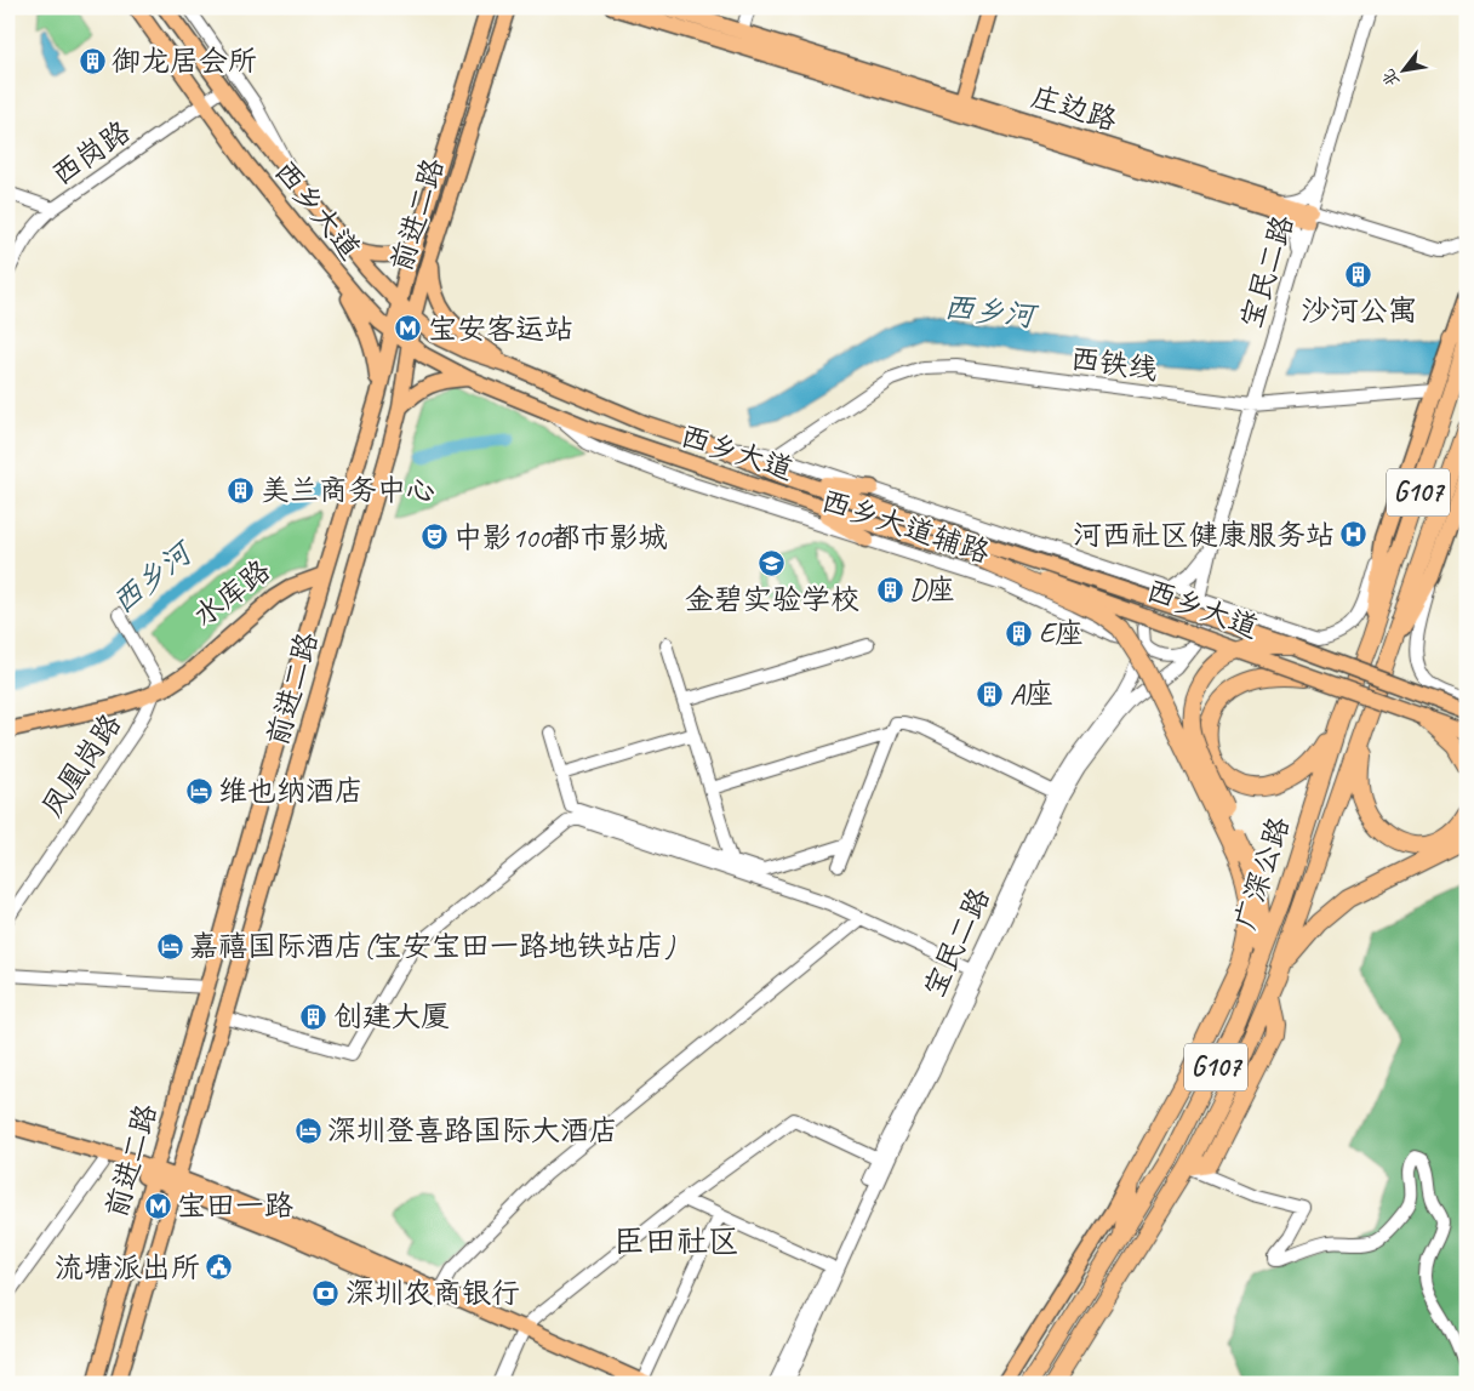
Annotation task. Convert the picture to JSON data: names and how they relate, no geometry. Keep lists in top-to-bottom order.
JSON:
{
  "streets": {
    "highway": ["G107", "广深公路"],
    "main road": [
      "庄边路",
      "西乡大道",
      "前进二路",
      "水库路"
    ],
    "street": [
      "西岗路",
      "宝民二路",
      "西铁线",
      "西乡大道辅路",
      "凤凰岗路"
    ]
  },
  "crossings": [
    ["庄边路", "宝民二路"],
    ["西岗路", "西乡大道"],
    ["西乡大道", "前进二路"],
    ["西乡大道", "西乡大道辅路"],
    ["前进二路", "水库路"],
    ["宝民二路", "西铁线"],
    ["宝民二路", "西乡大道辅路"],
    ["西铁线", "西乡大道辅路"],
    ["水库路", "凤凰岗路"]
  ],
  "districts": ["臣田社区"],
  "water": ["西乡河"],
  "places": {
    "building": [
      "御龙居会所",
      "沙河公寓",
      "美兰商务中心",
      "D座",
      "E座",
      "A座",
      "创建大厦"
    ],
    "metro station": ["宝安客运站", "宝田一路"],
    "hospital": ["河西社区健康服务站"],
    "theatre": ["中影100都市影城"],
    "school or university": ["金碧实验学校"],
    "hotel": ["维也纳酒店", "嘉禧国际酒店(宝安宝田一路地铁站店)", "深圳登喜路国际大酒店"],
    "public building": ["流塘派出所"],
    "bank": ["深圳农商银行"]
  },
  "north": "bottom left"
}
